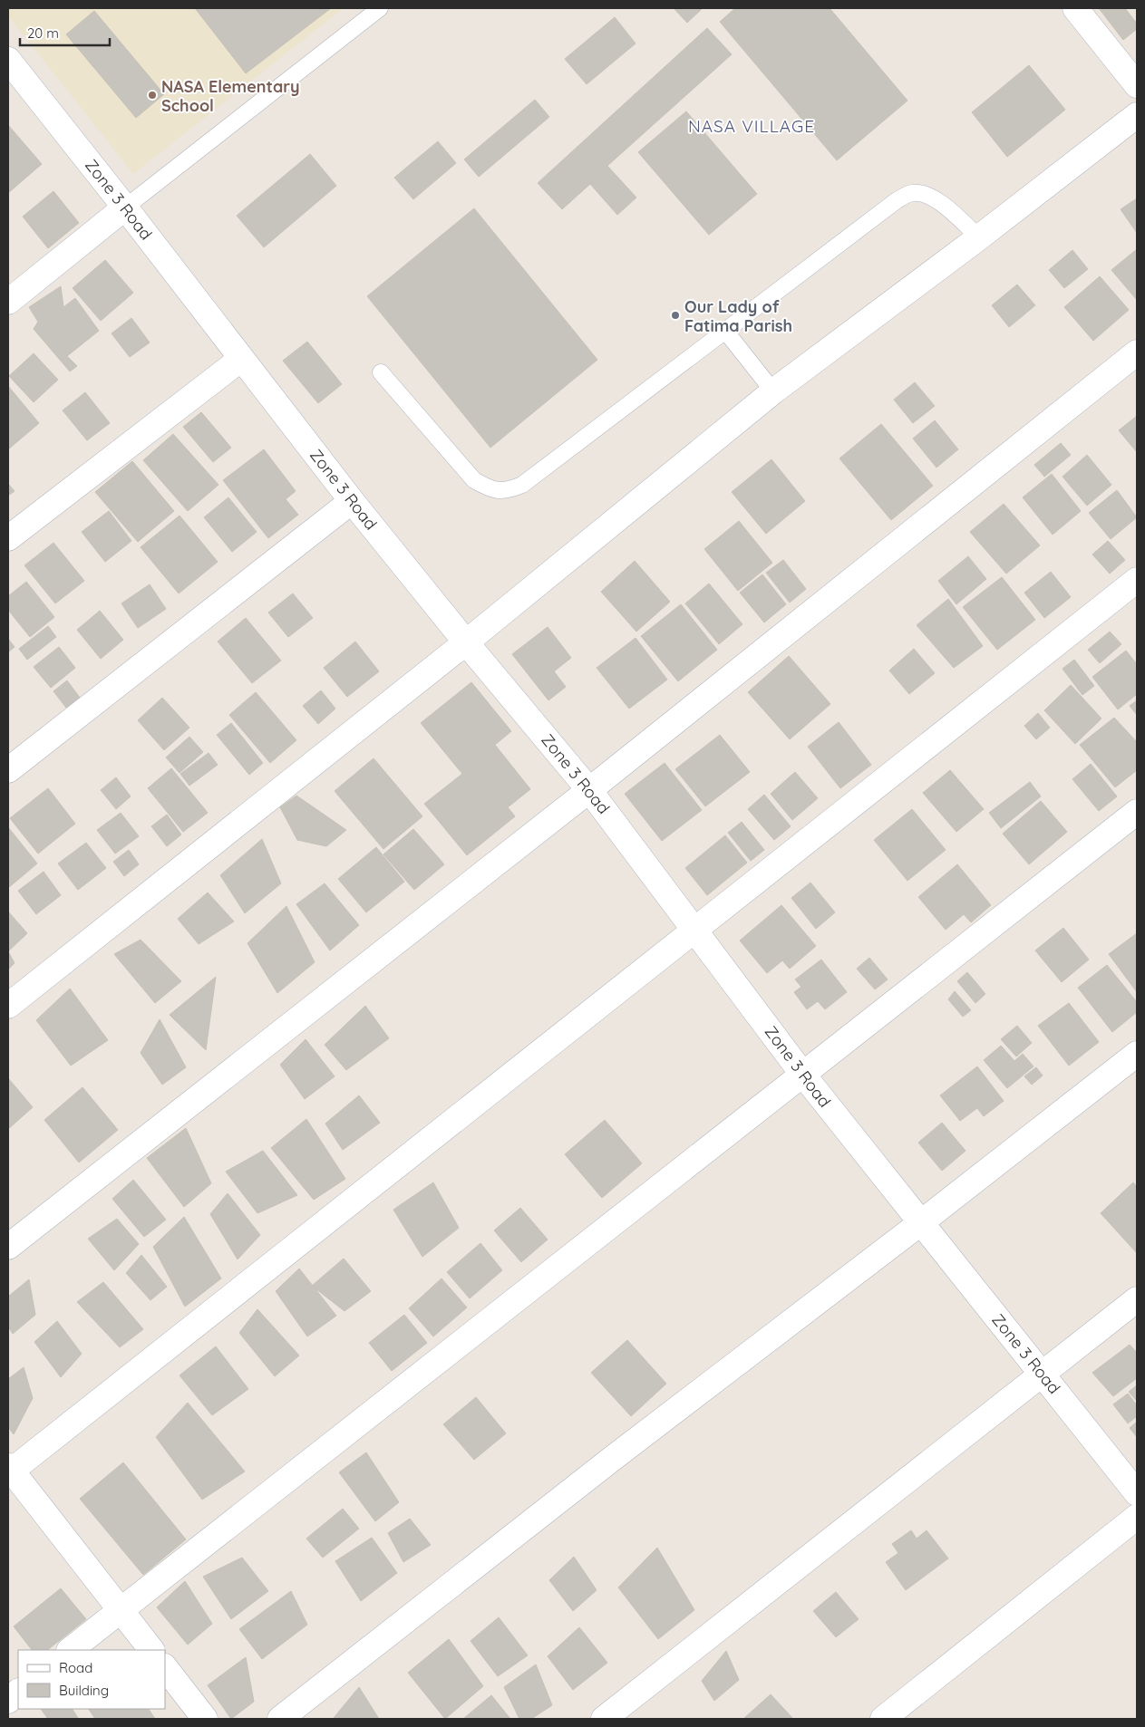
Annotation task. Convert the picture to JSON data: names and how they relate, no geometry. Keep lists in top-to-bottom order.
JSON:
{
  "streets": {
    "street": ["Zone 3 Road"]
  },
  "districts": ["NASA VILLAGE"],
  "places": ["NASA Elementary School", "Our Lady of Fatima Parish"],
  "legend": ["Road", "Building"],
  "scale_bar": "20 m"
}
